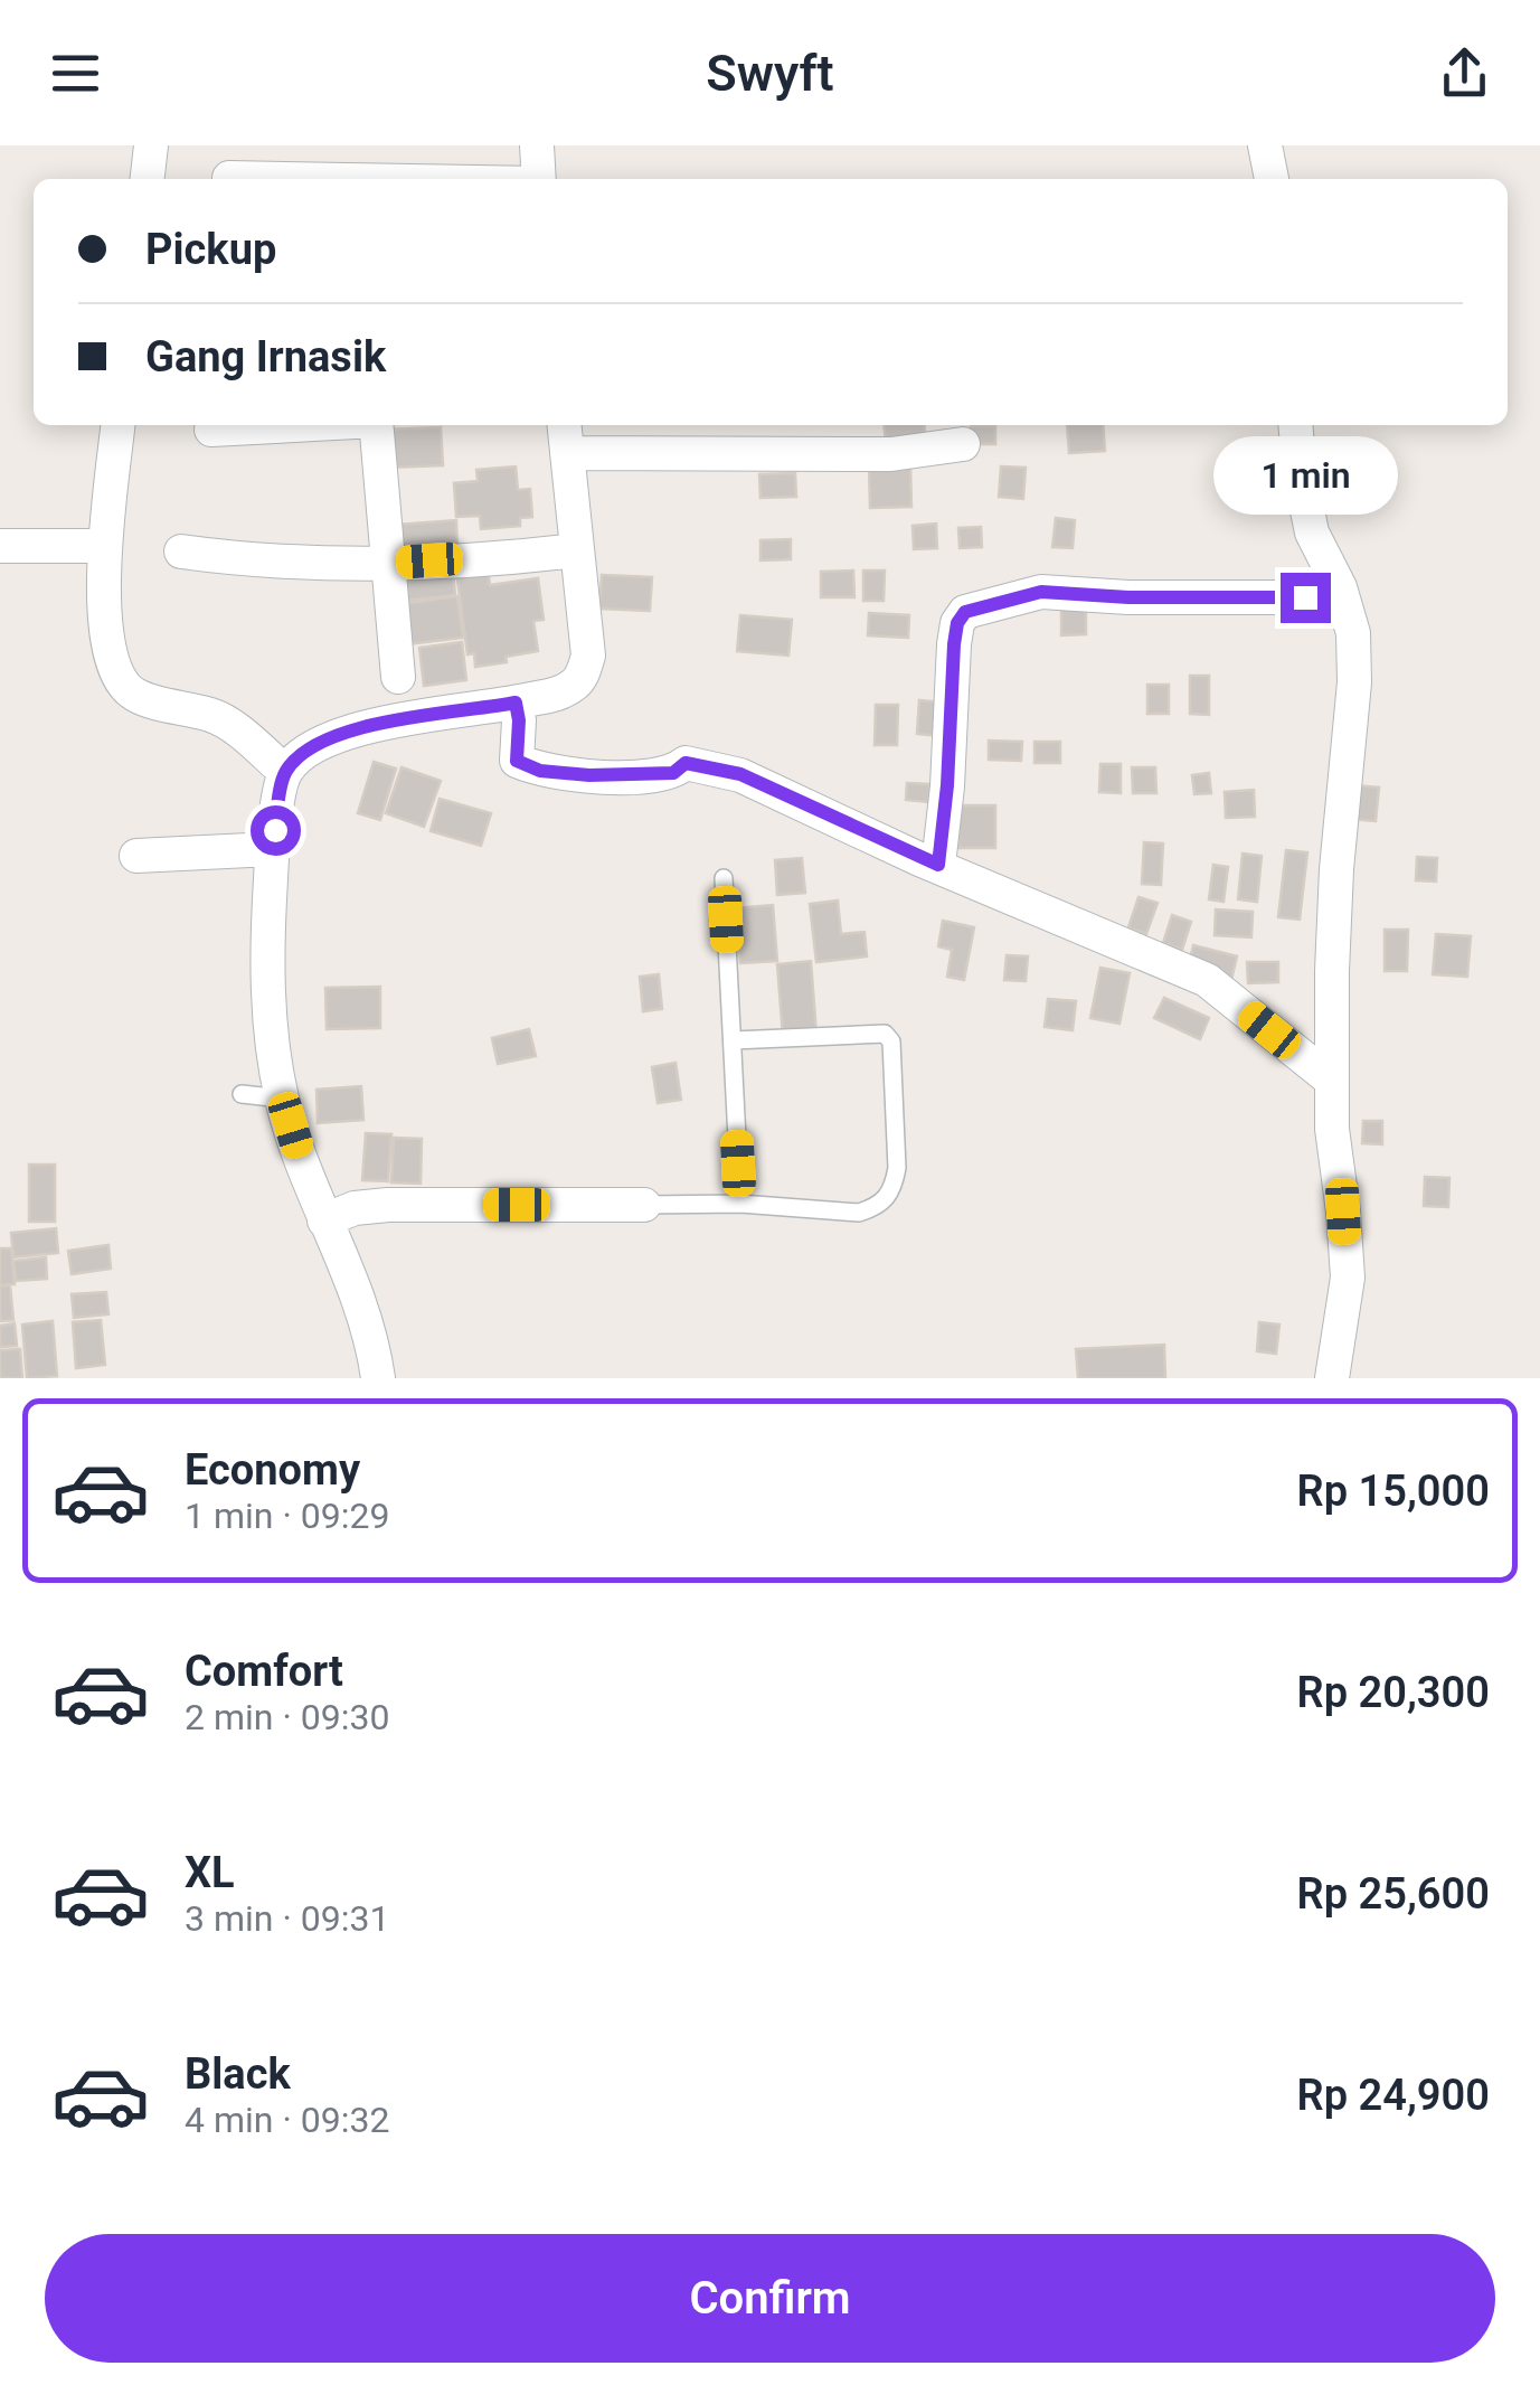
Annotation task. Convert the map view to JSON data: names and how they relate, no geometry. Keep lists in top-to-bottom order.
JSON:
{
  "page": {
    "header": "Swyft",
    "banner": ["Pickup", "Gang Irnasik"],
    "bubble": "1 min",
    "list": [
      {
        "name": "Economy",
        "note": "1 min · 09:29",
        "value": "Rp 15,000"
      },
      {
        "name": "Comfort",
        "note": "2 min · 09:30",
        "value": "Rp 20,300"
      },
      {
        "name": "XL",
        "note": "3 min · 09:31",
        "value": "Rp 25,600"
      },
      {
        "name": "Black",
        "note": "4 min · 09:32",
        "value": "Rp 24,900"
      }
    ],
    "buttons": "Confirm"
  }
}
